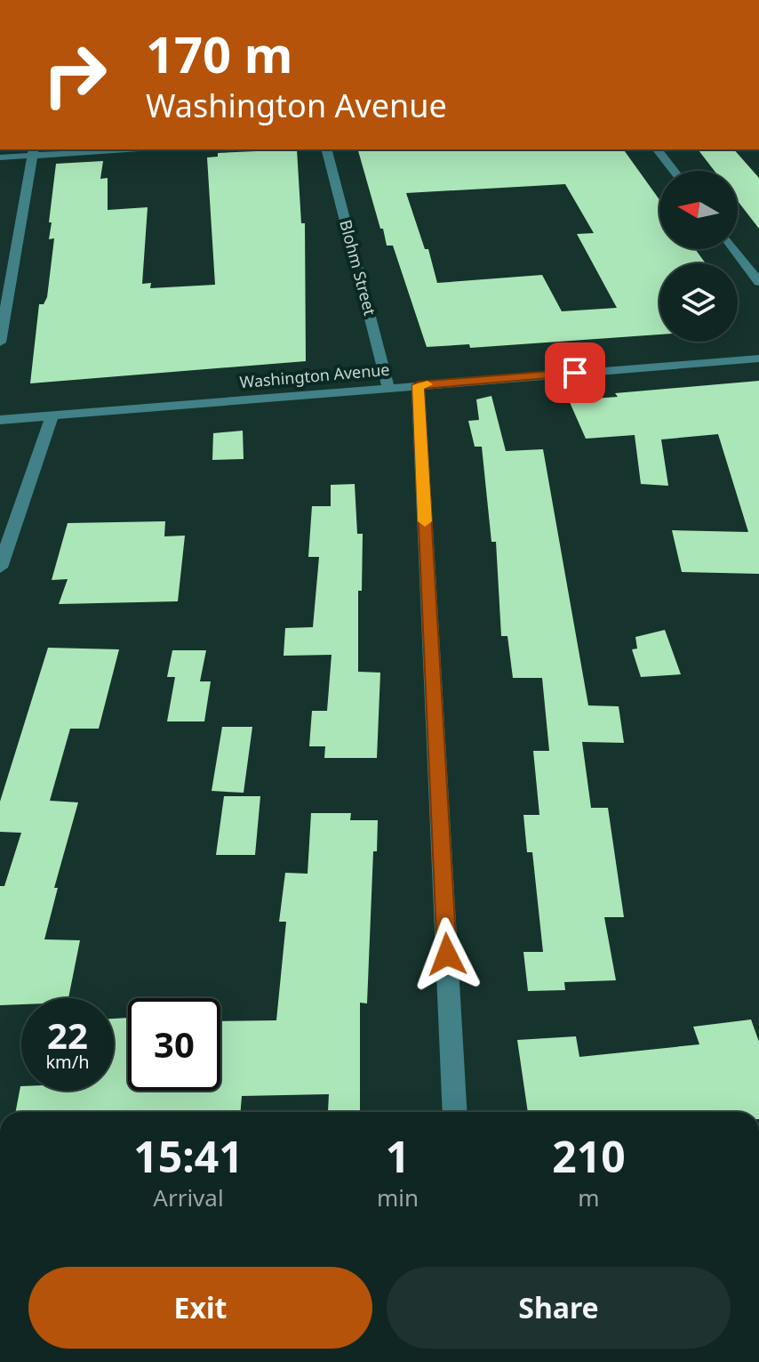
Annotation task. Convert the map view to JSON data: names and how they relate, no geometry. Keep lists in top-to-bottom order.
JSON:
{
  "streets": {
    "street": ["Blohm Street", "Washington Avenue"]
  },
  "crossings": [
    ["Blohm Street", "Washington Avenue"]
  ],
  "north": "left",
  "page": {
    "turn": ["170 m", "Washington Avenue"],
    "speed": "22 km/h",
    "limit": "30",
    "eta": [
      "15:41",
      "Arrival",
      "1",
      "min",
      "210",
      "m"
    ],
    "buttons": ["Exit", "Share"]
  }
}
